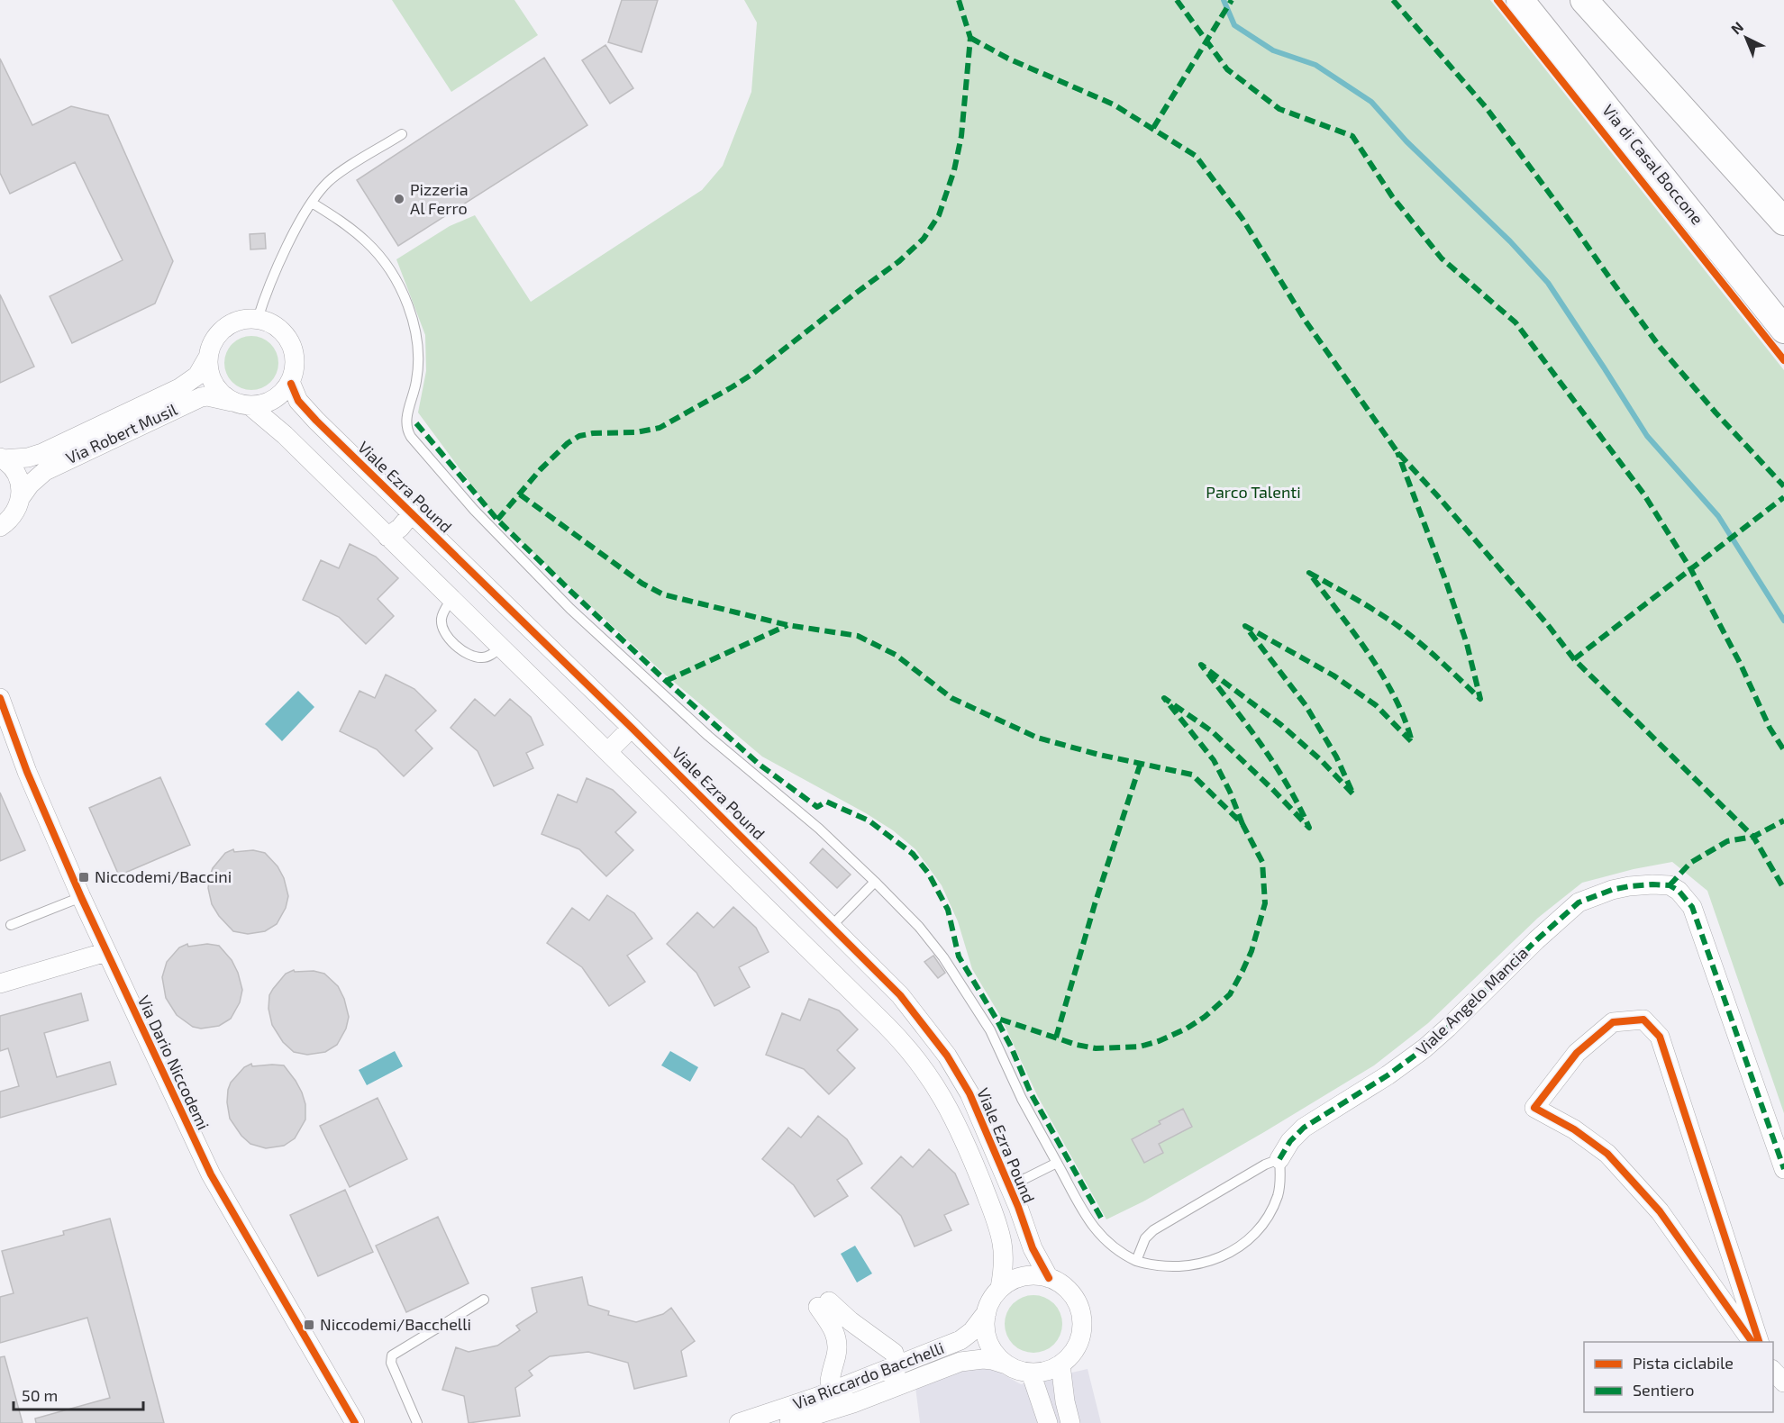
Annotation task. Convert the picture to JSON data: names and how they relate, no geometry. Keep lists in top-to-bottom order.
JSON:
{
  "streets": {
    "street": [
      "Via di Casal Boccone",
      "Via Robert Musil",
      "Viale Ezra Pound",
      "Viale Angelo Mancia",
      "Via Dario Niccodemi",
      "Via Riccardo Bacchelli"
    ]
  },
  "crossings": [
    ["Via Robert Musil", "Viale Ezra Pound"],
    ["Viale Ezra Pound", "Via Riccardo Bacchelli"]
  ],
  "parks": ["Parco Talenti"],
  "places": {
    "other": ["Pizzeria Al Ferro"],
    "transit": ["Niccodemi/Baccini", "Niccodemi/Bacchelli"]
  },
  "legend": ["Pista ciclabile", "Sentiero"],
  "scale_bar": "50 m",
  "north": "top left"
}
